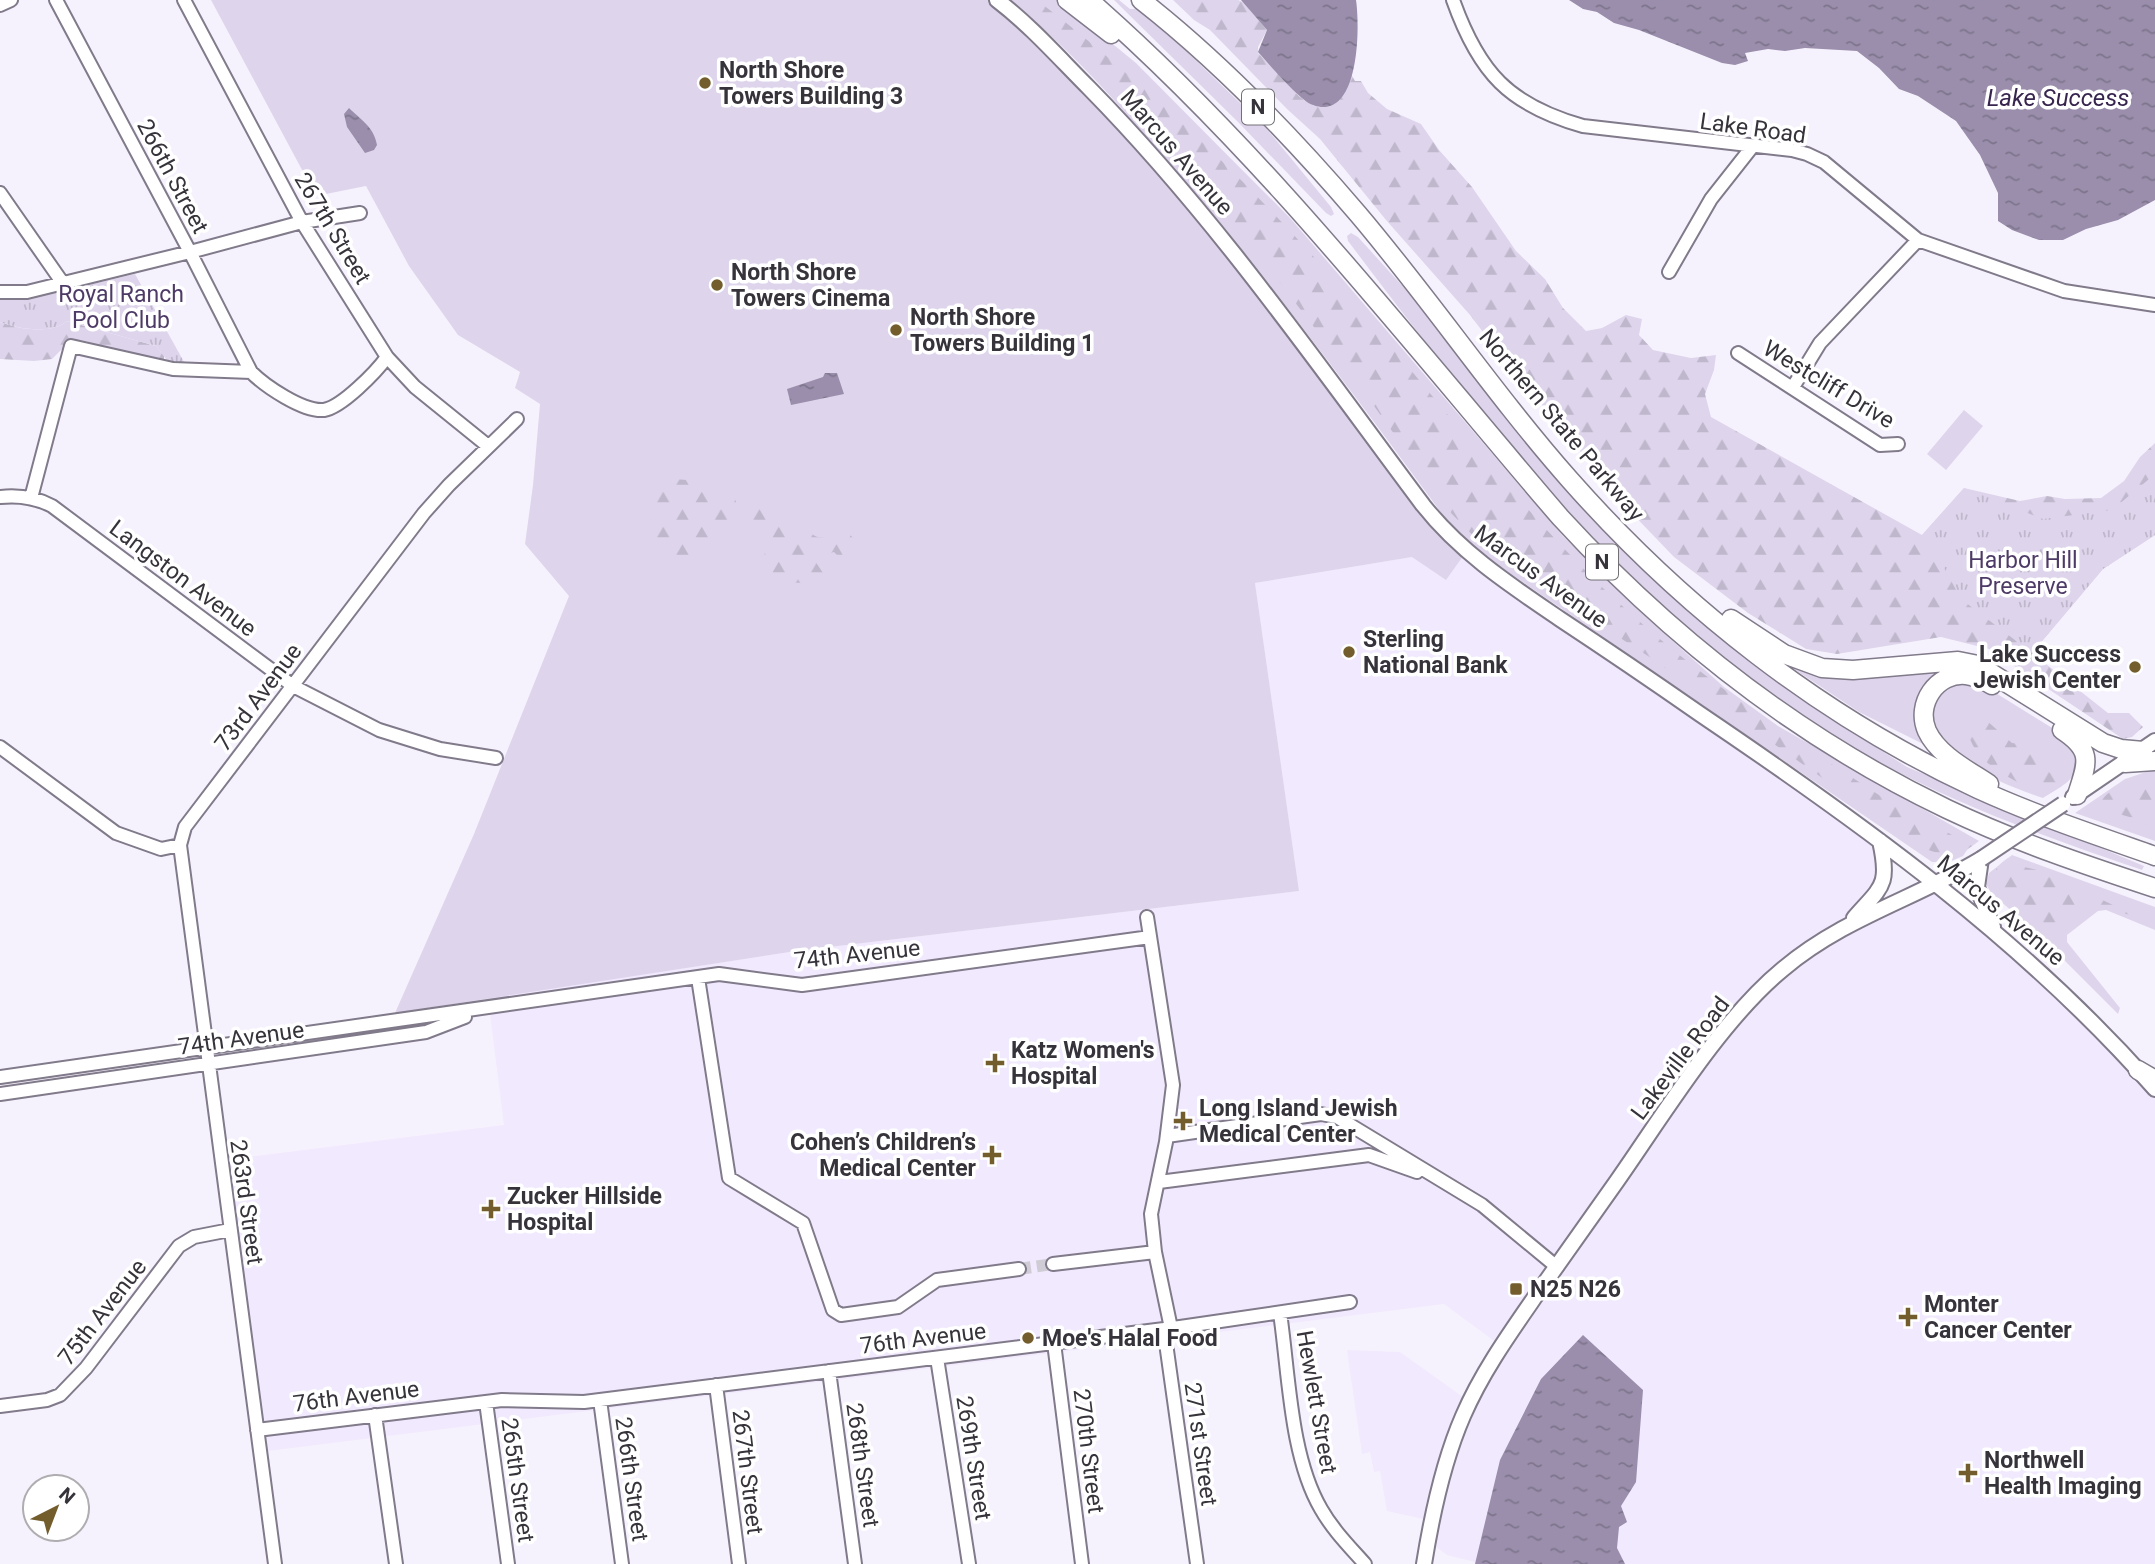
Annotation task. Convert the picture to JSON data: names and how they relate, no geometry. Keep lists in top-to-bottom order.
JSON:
{
  "streets": {
    "highway": ["N", "Northern State Parkway"],
    "main road": ["Marcus Avenue", "Lakeville Road"],
    "street": [
      "Lake Road",
      "266th Street",
      "267th Street",
      "Westcliff Drive",
      "Langston Avenue",
      "73rd Avenue",
      "74th Avenue",
      "263rd Street",
      "75th Avenue",
      "76th Avenue",
      "Hewlett Street",
      "271st Street",
      "270th Street",
      "269th Street",
      "268th Street",
      "265th Street"
    ]
  },
  "crossings": [
    ["Marcus Avenue", "Lakeville Road"],
    ["266th Street", "76th Avenue"],
    ["267th Street", "73rd Avenue"],
    ["267th Street", "76th Avenue"],
    ["Langston Avenue", "73rd Avenue"],
    ["73rd Avenue", "263rd Street"],
    ["74th Avenue", "263rd Street"],
    ["74th Avenue", "271st Street"],
    ["263rd Street", "75th Avenue"],
    ["263rd Street", "76th Avenue"],
    ["76th Avenue", "Hewlett Street"],
    ["76th Avenue", "271st Street"],
    ["76th Avenue", "270th Street"],
    ["76th Avenue", "269th Street"],
    ["76th Avenue", "268th Street"],
    ["76th Avenue", "265th Street"]
  ],
  "water": ["Lake Success"],
  "parks": ["Royal Ranch Pool Club", "Harbor Hill Preserve"],
  "places": {
    "other": [
      "North Shore Towers Building 3",
      "North Shore Towers Cinema",
      "North Shore Towers Building 1",
      "Sterling National Bank",
      "Lake Success Jewish Center",
      "Moe's Halal Food"
    ],
    "health": [
      "Katz Women's Hospital",
      "Long Island Jewish Medical Center",
      "Cohen’s Children’s Medical Center",
      "Zucker Hillside Hospital",
      "Monter Cancer Center",
      "Northwell Health Imaging"
    ],
    "transit": ["N25 N26"]
  },
  "north": "top right"
}
